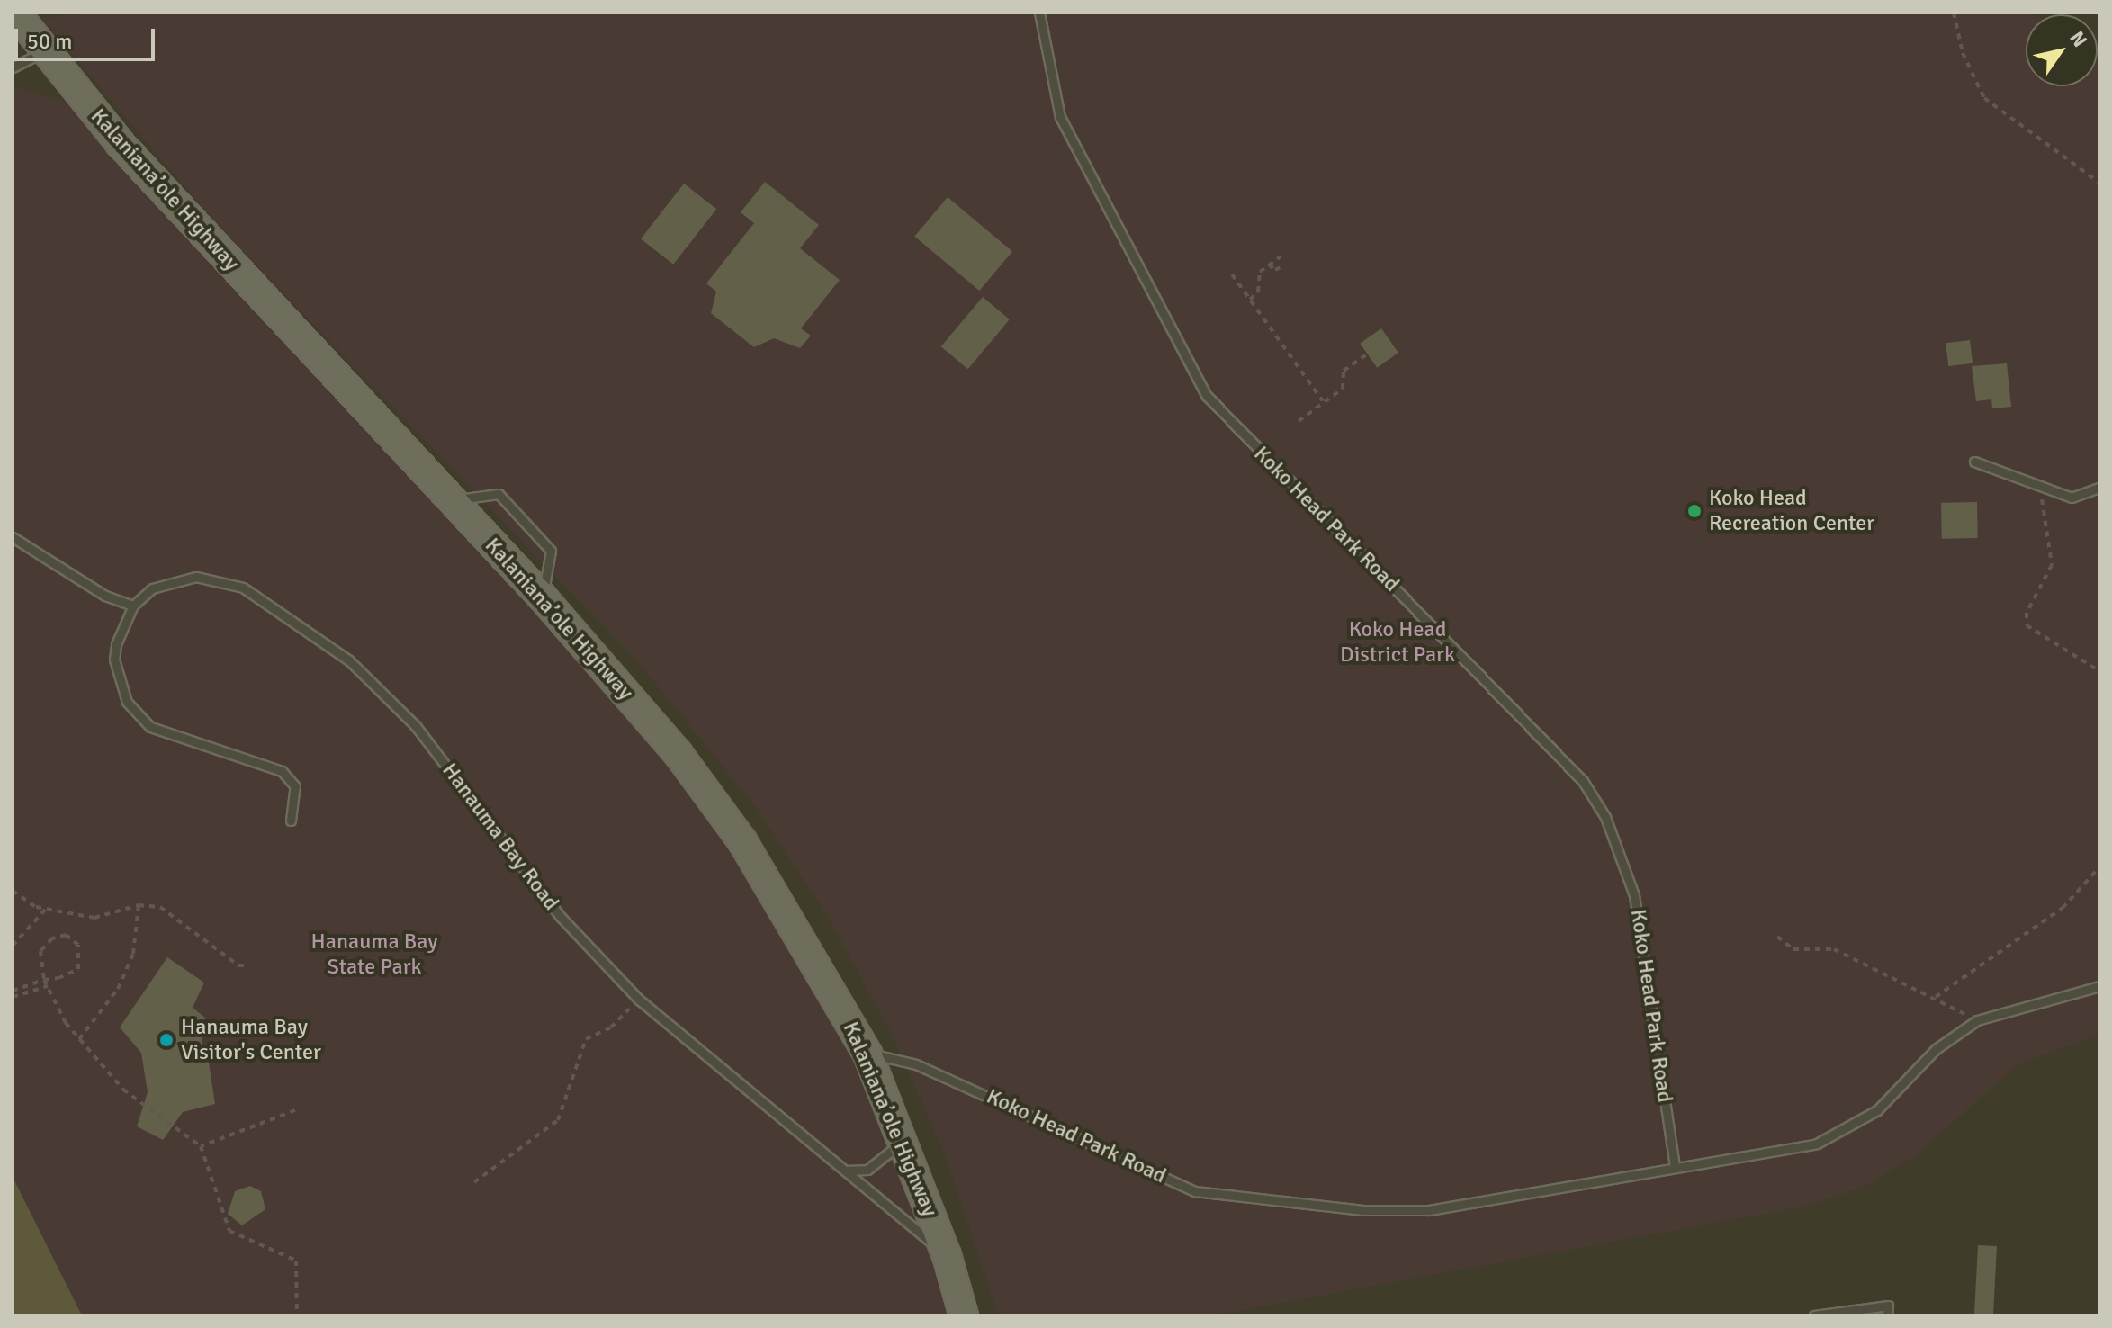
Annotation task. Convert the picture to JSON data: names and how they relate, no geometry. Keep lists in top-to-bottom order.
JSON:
{
  "streets": {
    "main road": ["Kalaniana’ole Highway"],
    "lane": ["Koko Head Park Road", "Hanauma Bay Road"]
  },
  "crossings": [
    ["Kalaniana’ole Highway", "Koko Head Park Road"],
    ["Kalaniana’ole Highway", "Hanauma Bay Road"]
  ],
  "parks": ["Koko Head District Park", "Hanauma Bay State Park"],
  "places": ["Koko Head Recreation Center", "Hanauma Bay Visitor's Center"],
  "scale_bar": "50 m",
  "north": "top right"
}
